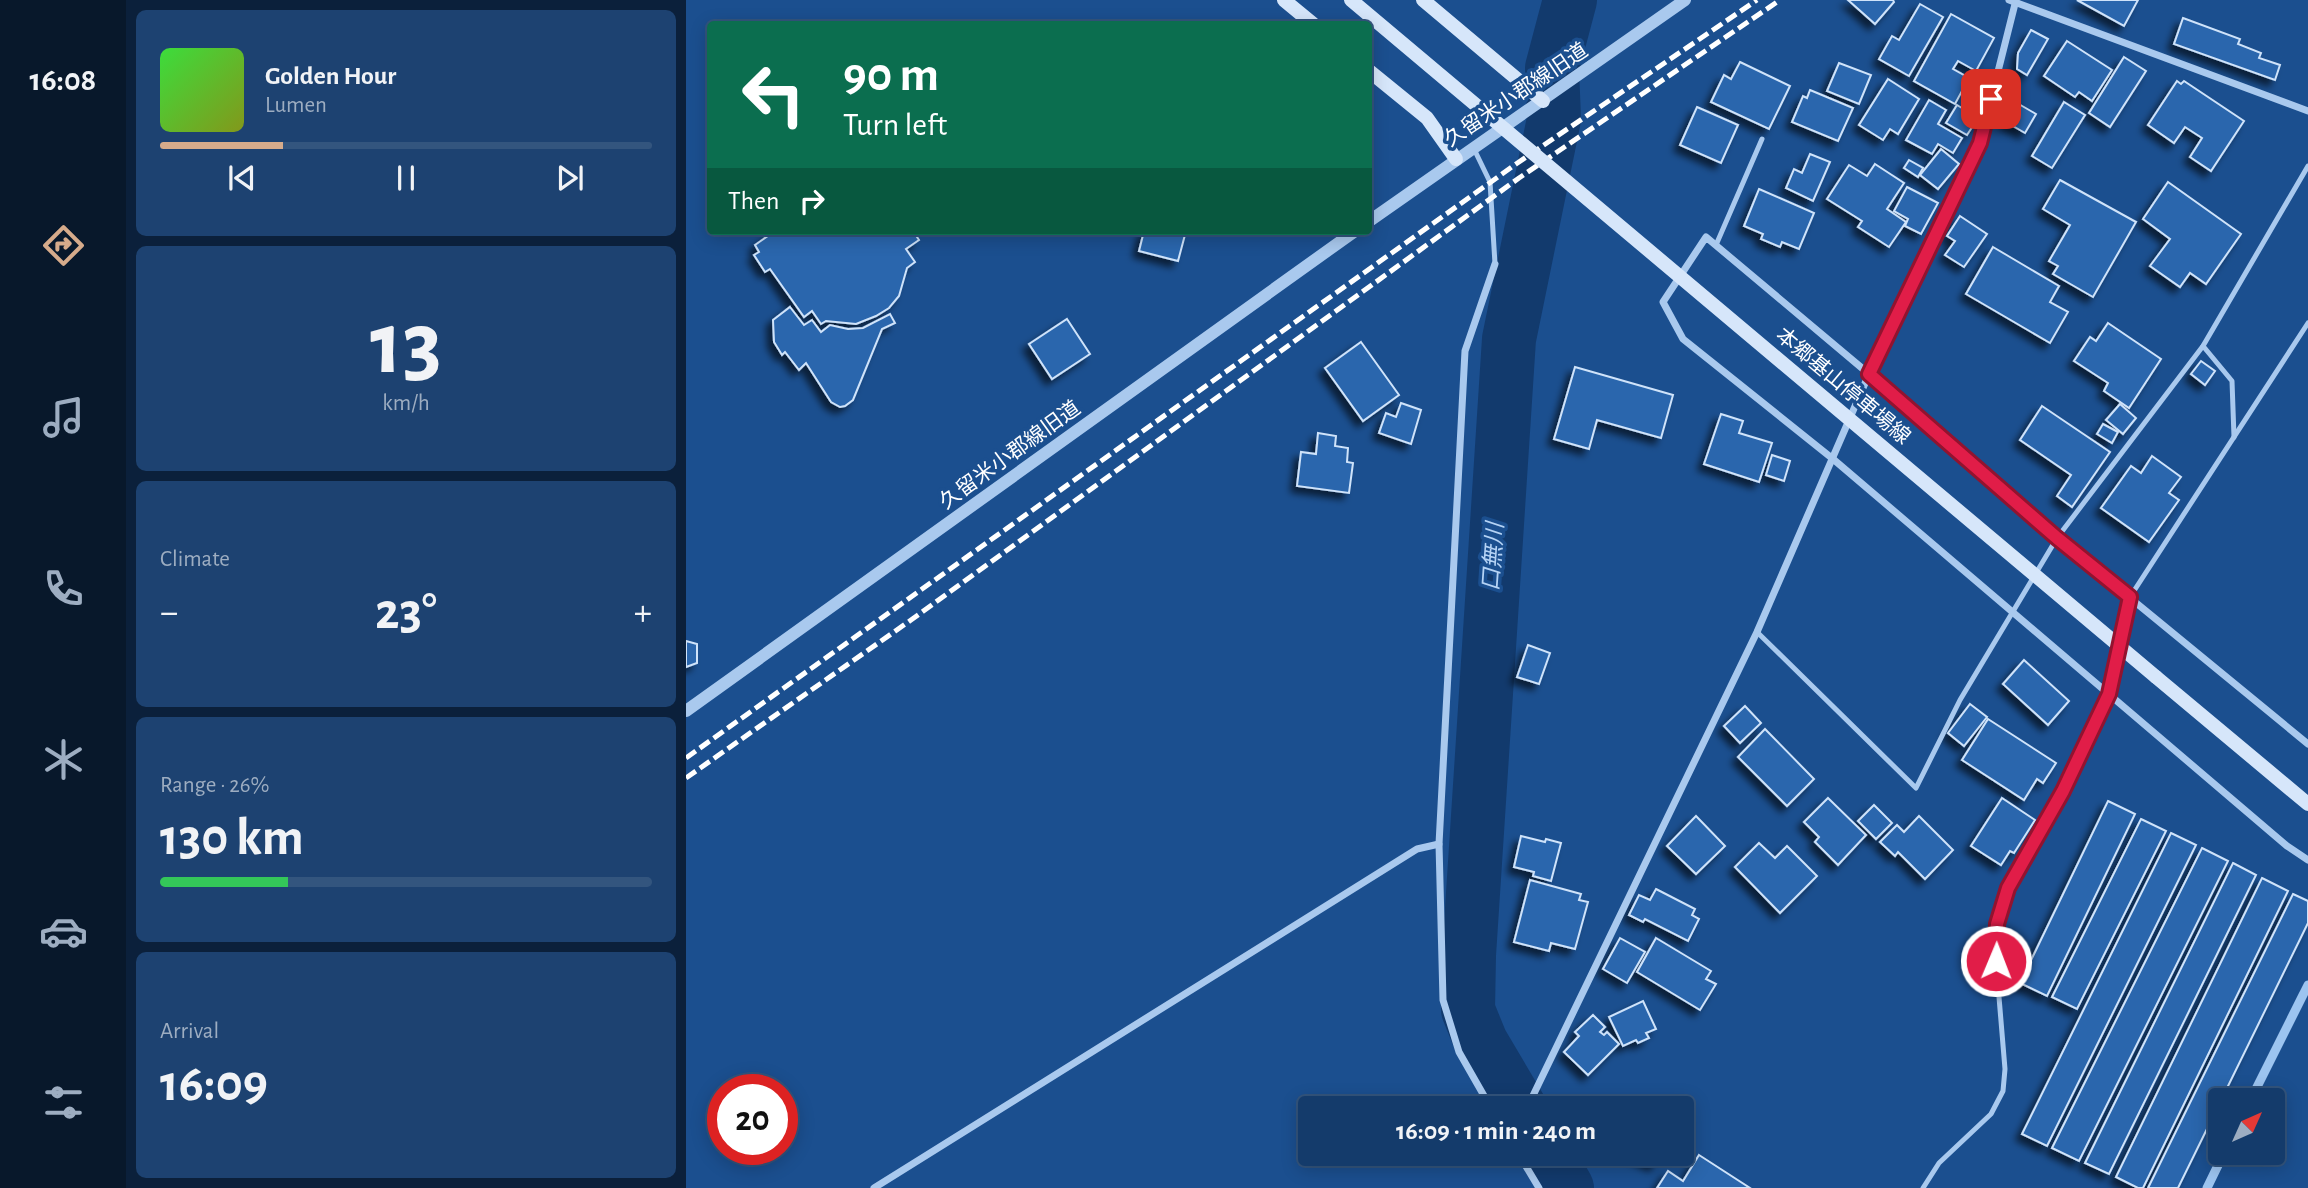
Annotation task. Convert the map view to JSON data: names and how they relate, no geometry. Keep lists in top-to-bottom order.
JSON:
{
  "streets": {
    "main road": ["本郷基山停車場線"],
    "street": ["久留米小郡線旧道"]
  },
  "water": ["口無川"],
  "north": "top right",
  "page": {
    "tabs": "16:08",
    "turn": ["90 m", "Turn left"],
    "song": ["Golden Hour", "Lumen"],
    "then": "Then",
    "tile": [
      ["13", "km/h"],
      "Climate",
      ["Range · 26%", "130 km"],
      ["Arrival", "16:09"]
    ],
    "heat": ["−", "23°", "+"],
    "limit": "20",
    "trip": "16:09 · 1 min · 240 m"
  }
}
